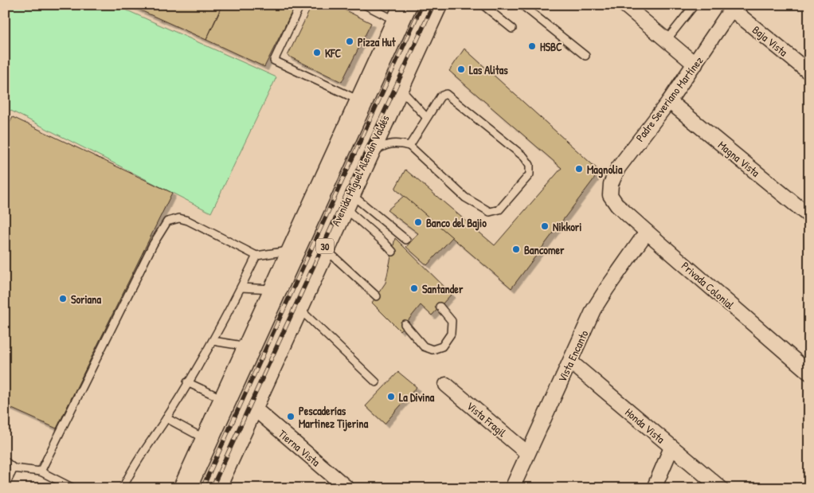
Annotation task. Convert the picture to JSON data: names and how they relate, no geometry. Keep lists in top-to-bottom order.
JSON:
{
  "streets": {
    "highway": ["Avenida Miguel Alemán Valdés", "30"],
    "street": [
      "Baja Vista",
      "Padre Severiano Martínez",
      "Magna Vista",
      "Privada Colonial",
      "Vista Encanto",
      "Vista Fragil",
      "Honda Vista",
      "Tierna Vista"
    ]
  },
  "crossings": [
    ["Baja Vista", "Padre Severiano Martínez"],
    ["Padre Severiano Martínez", "Magna Vista"],
    ["Padre Severiano Martínez", "Privada Colonial"],
    ["Avenida Miguel Alemán Valdés", "Tierna Vista"],
    ["Privada Colonial", "Vista Encanto"],
    ["Vista Encanto", "Vista Fragil"],
    ["Vista Encanto", "Honda Vista"]
  ],
  "places": [
    "Pizza Hut",
    "HSBC",
    "KFC",
    "Las Alitas",
    "Magnolia",
    "Banco del Bajio",
    "Nikkori",
    "Bancomer",
    "Santander",
    "Soriana",
    "La Divina",
    "Pescaderías Martinez Tijerina"
  ]
}
